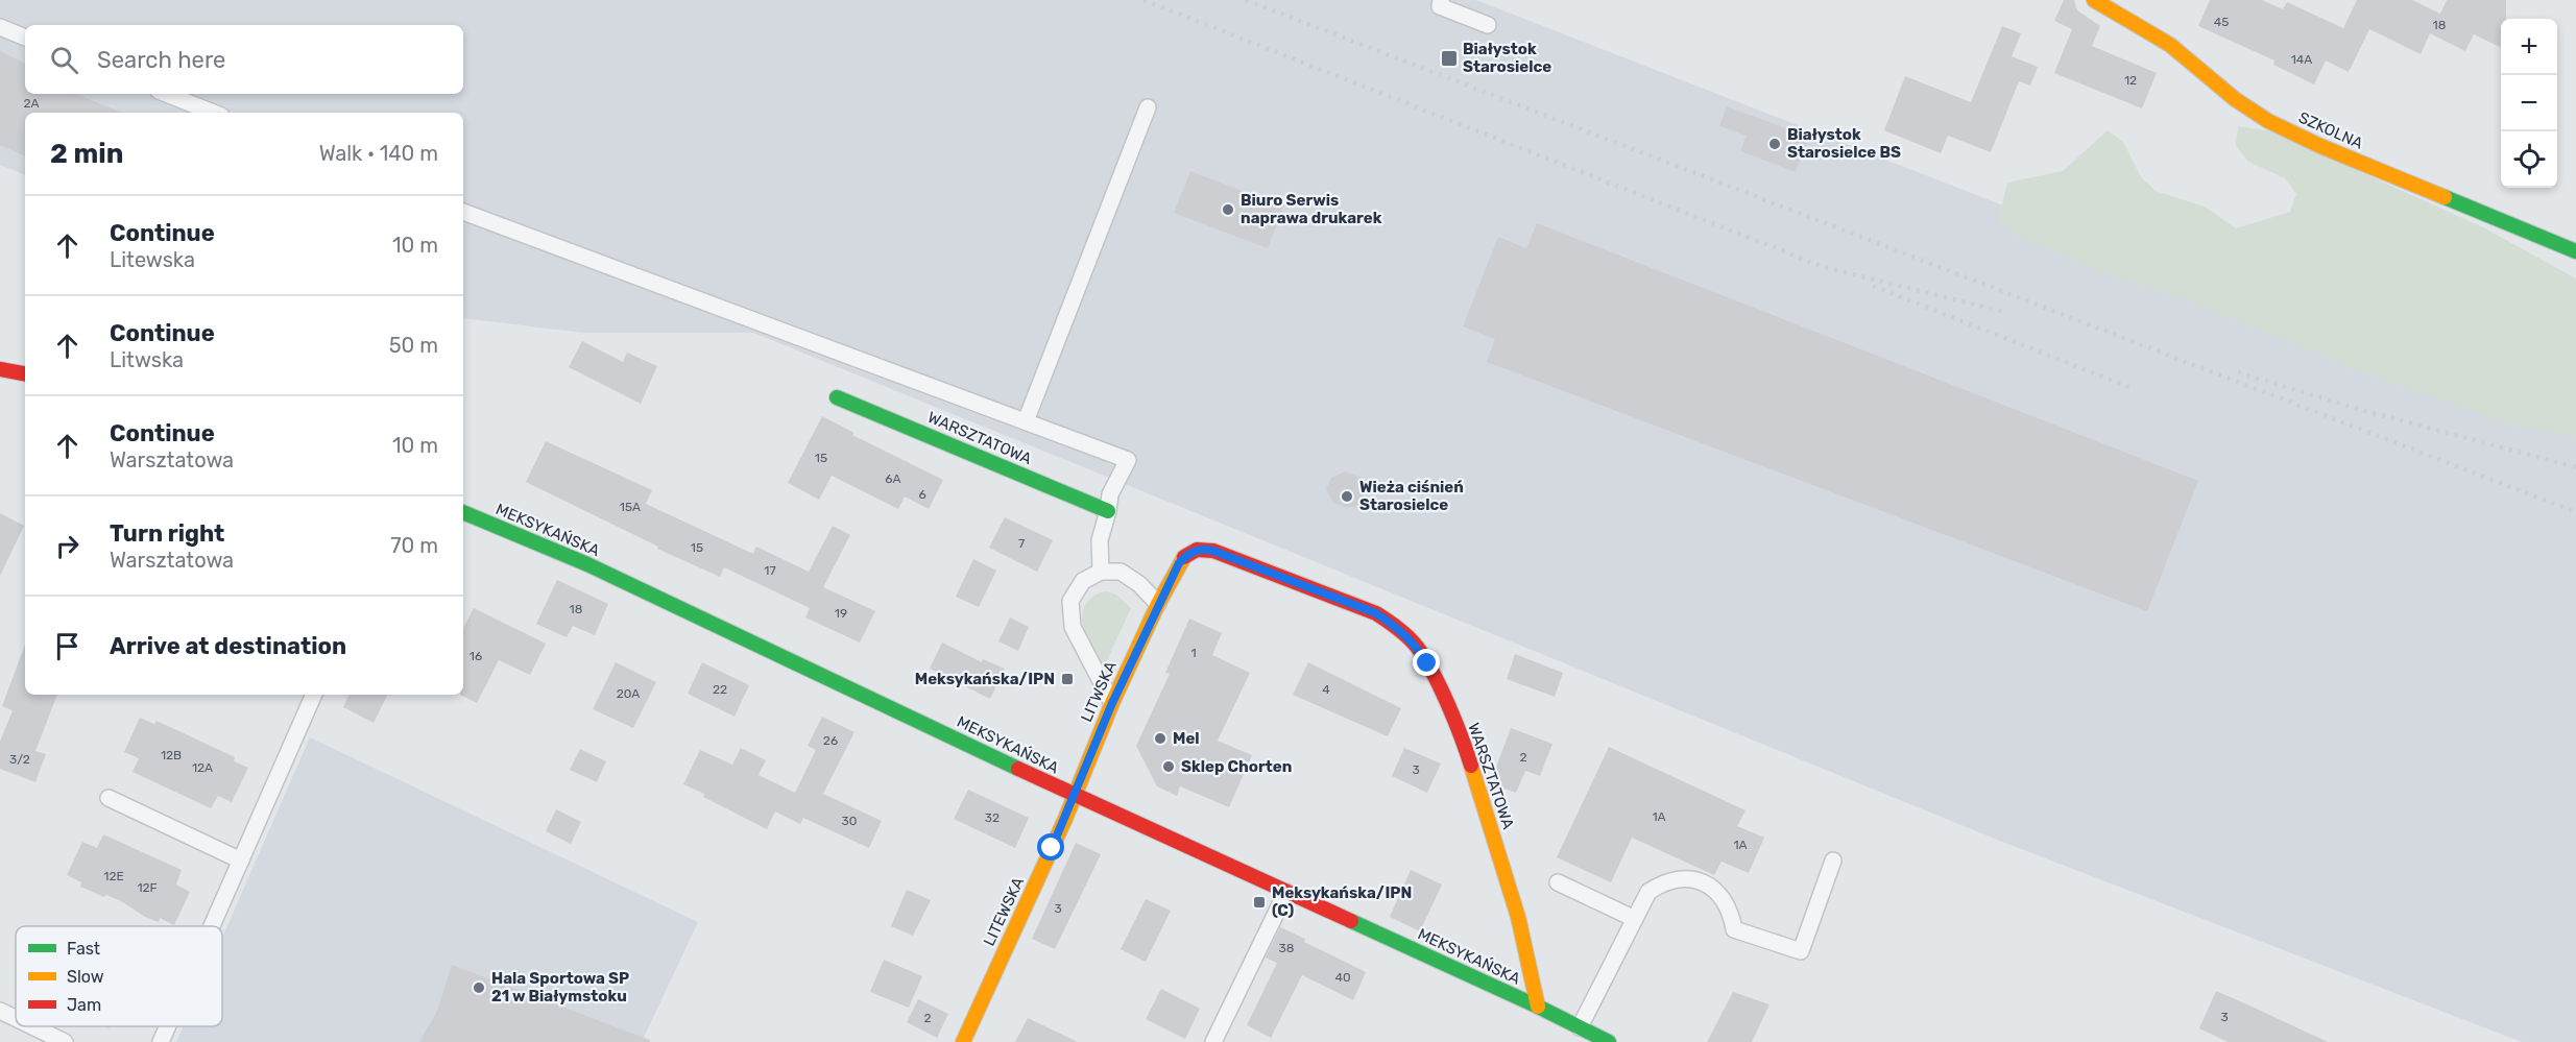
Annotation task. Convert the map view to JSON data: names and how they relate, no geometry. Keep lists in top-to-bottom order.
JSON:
{
  "streets": {
    "street": [
      "SZKOLNA",
      "WARSZTATOWA",
      "MEKSYKAŃSKA",
      "LITWSKA",
      "LITEWSKA"
    ]
  },
  "crossings": [
    ["WARSZTATOWA", "MEKSYKAŃSKA"],
    ["WARSZTATOWA", "LITWSKA"],
    ["MEKSYKAŃSKA", "LITWSKA"],
    ["MEKSYKAŃSKA", "LITEWSKA"],
    ["LITWSKA", "LITEWSKA"]
  ],
  "places": {
    "transit": ["Białystok Starosielce", "Meksykańska/IPN", "Meksykańska/IPN (C)"],
    "other": [
      "Białystok Starosielce BS",
      "Biuro Serwis naprawa drukarek",
      "Wieża ciśnień Starosielce",
      "Mel",
      "Sklep Chorten",
      "Hala Sportowa SP 21 w Białymstoku"
    ]
  },
  "house_numbers": [
    "45",
    "18",
    "14A",
    "12",
    "2A",
    "15",
    "6A",
    "6",
    "15A",
    "7",
    "15",
    "17",
    "18",
    "19",
    "1",
    "16",
    "22",
    "4",
    "20A",
    "26",
    "12B",
    "2",
    "3/2",
    "12A",
    "3",
    "1A",
    "32",
    "30",
    "1A",
    "12E",
    "12F",
    "3",
    "38",
    "40",
    "3",
    "2"
  ],
  "legend": ["Fast", "Slow", "Jam"],
  "page": {
    "map_buttons": ["+", "−"],
    "search": "Search here",
    "heading": ["2 min", "Walk · 140 m"],
    "list": [
      ["Continue", "Litewska", "10 m"],
      ["Continue", "Litwska", "50 m"],
      ["Continue", "Warsztatowa", "10 m"],
      ["Turn right", "Warsztatowa", "70 m"],
      "Arrive at destination"
    ]
  }
}
